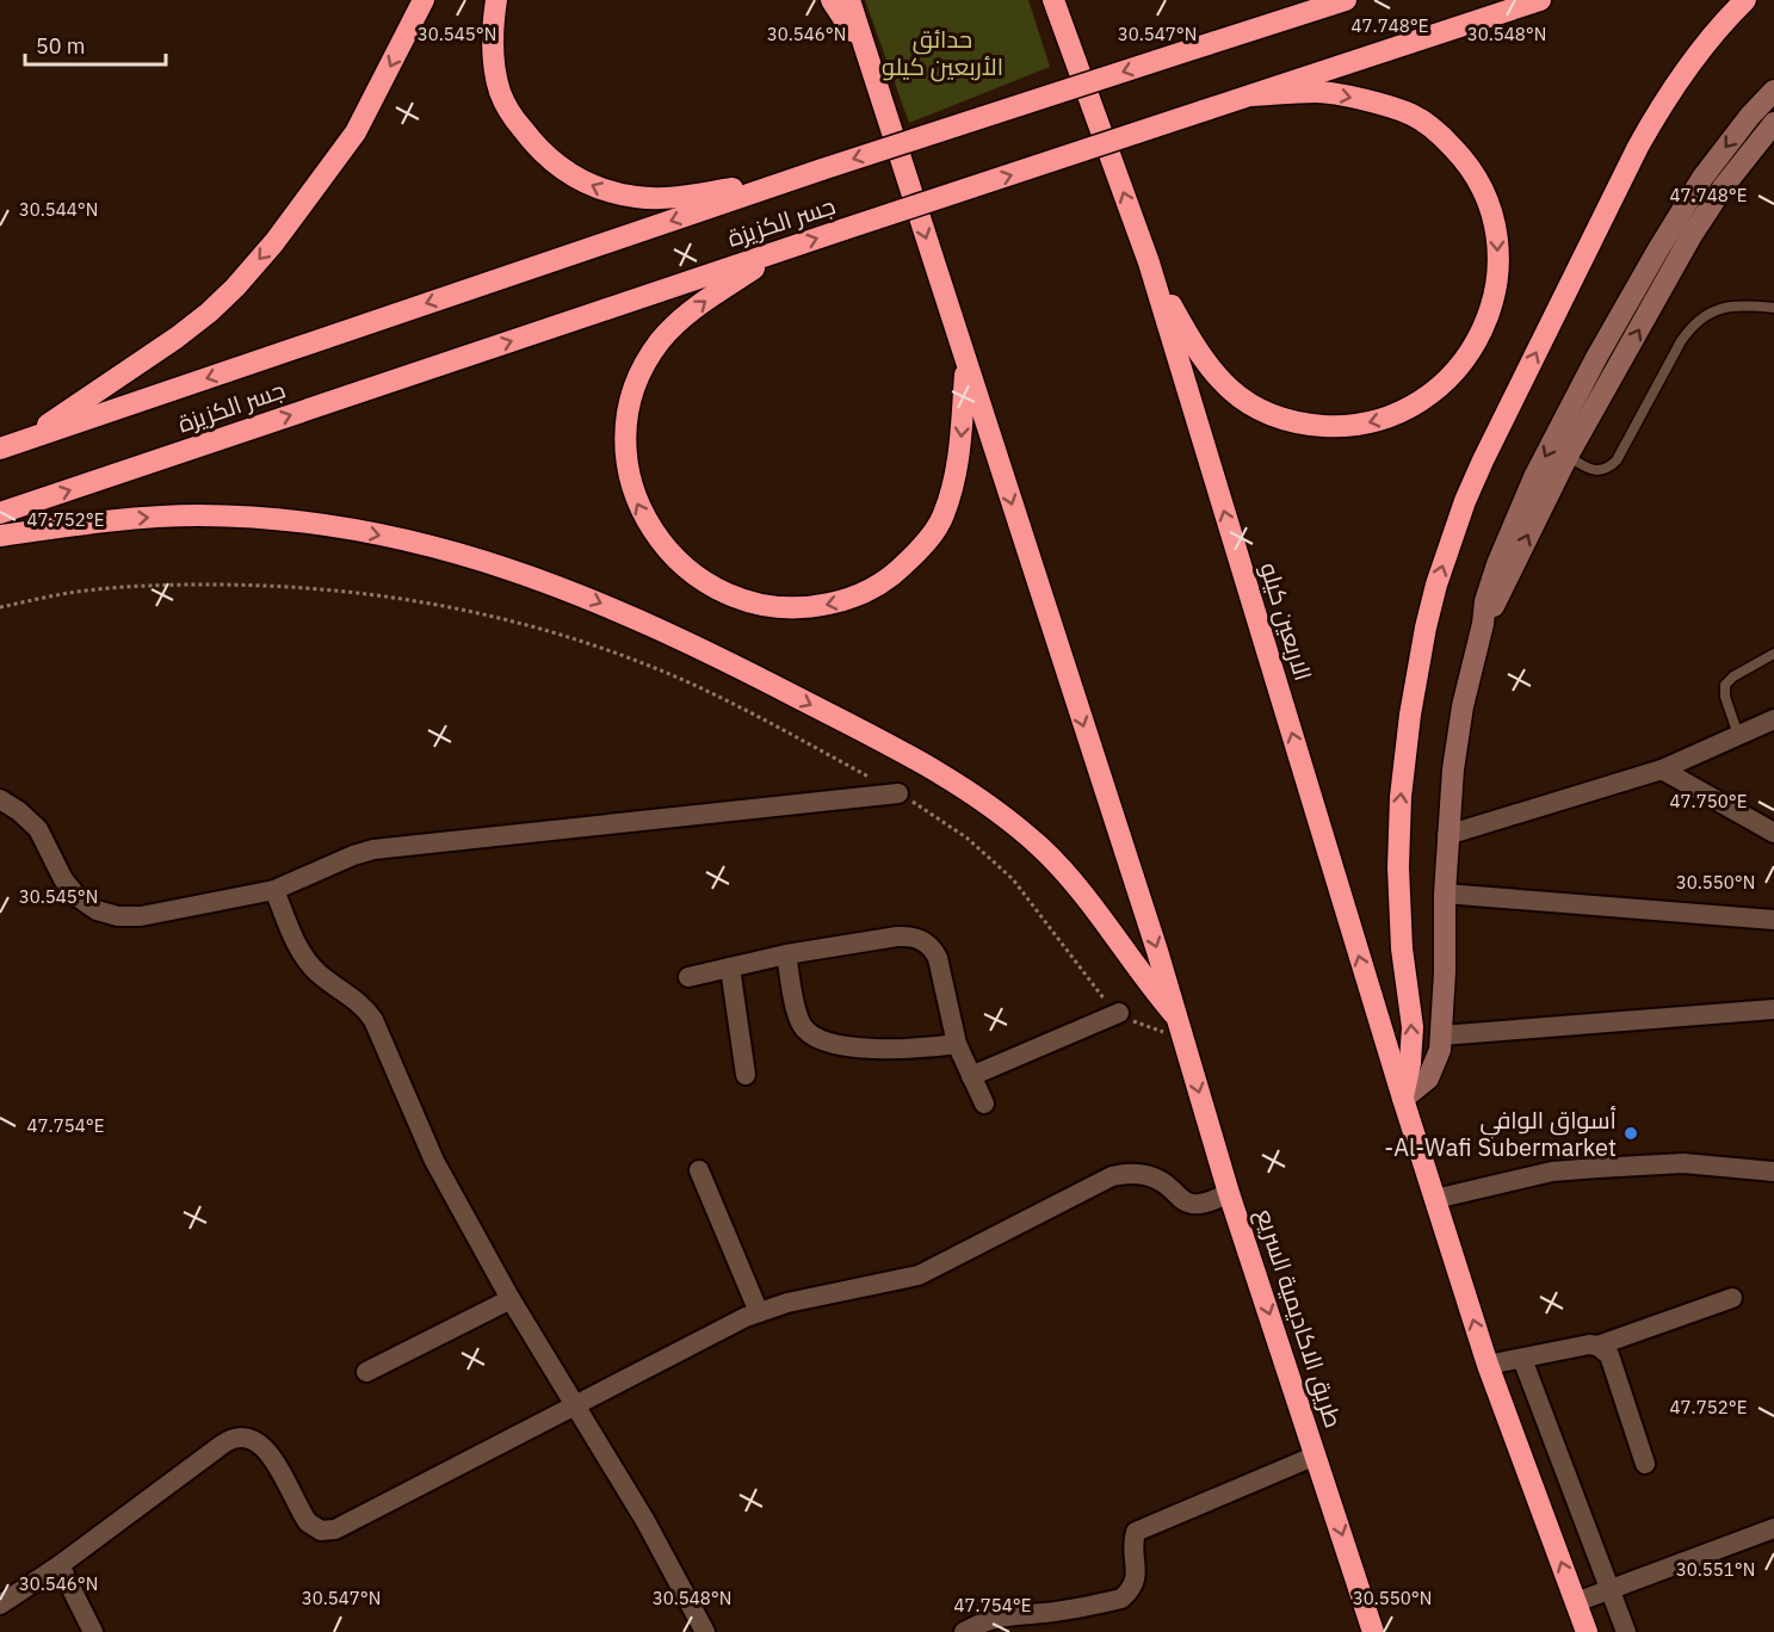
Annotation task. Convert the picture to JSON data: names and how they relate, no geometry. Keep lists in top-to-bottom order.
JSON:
{
  "streets": {
    "highway": ["جسر الكزيزة", "الاربعين كيلو", "طريق الاكاديمية السريع"]
  },
  "one_way": ["الاربعين كيلو"],
  "parks": ["حدائق الأربعين كيلو"],
  "places": ["أسواق الوافي -Al-Wafi Subermarket"],
  "scale_bar": "50 m",
  "coordinates": [
    "47.748°E",
    "30.545°N",
    "30.546°N",
    "30.547°N",
    "30.548°N",
    "30.544°N",
    "47.752°E",
    "47.750°E",
    "30.550°N",
    "47.754°E",
    "30.551°N"
  ]
}
